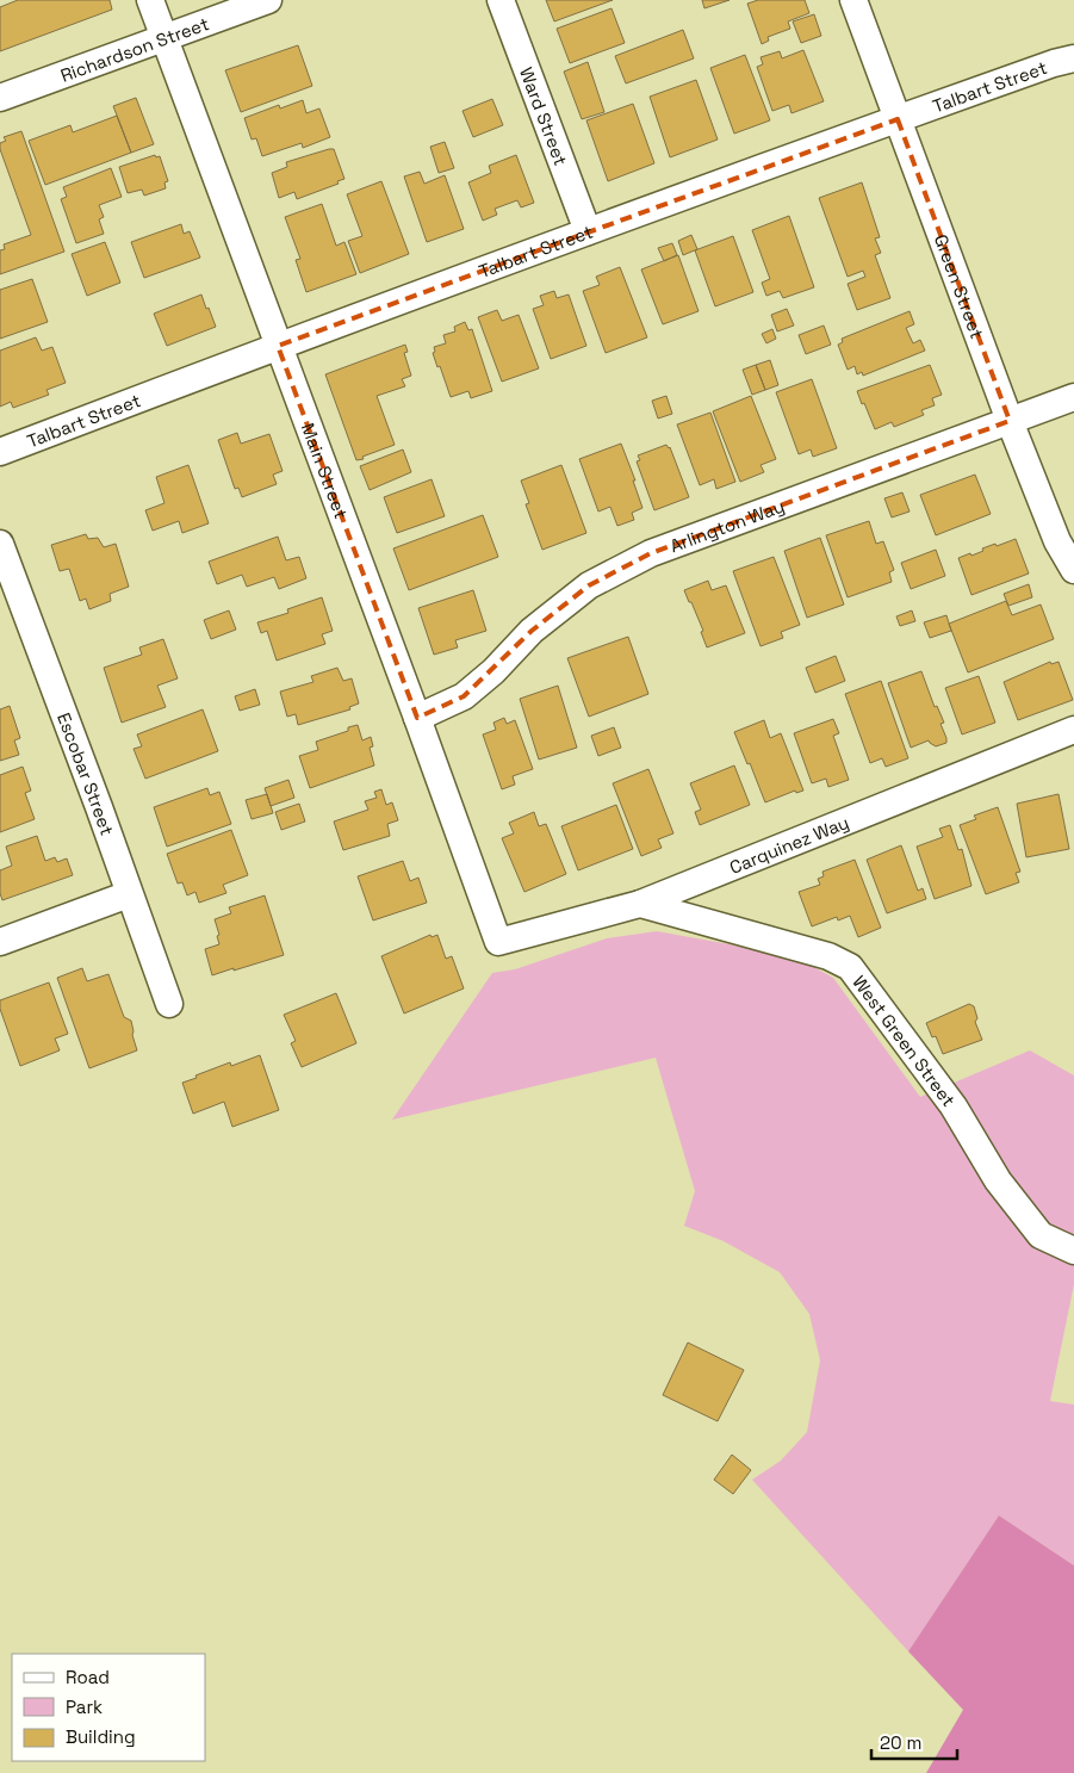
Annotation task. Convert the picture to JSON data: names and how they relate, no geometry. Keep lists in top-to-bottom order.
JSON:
{
  "streets": {
    "street": [
      "Richardson Street",
      "Talbart Street",
      "Ward Street",
      "Green Street",
      "Main Street",
      "Arlington Way",
      "Escobar Street",
      "Carquinez Way",
      "West Green Street"
    ]
  },
  "crossings": [
    ["Richardson Street", "Main Street"],
    ["Talbart Street", "Ward Street"],
    ["Talbart Street", "Green Street"],
    ["Talbart Street", "Main Street"],
    ["Green Street", "Arlington Way"],
    ["Main Street", "Arlington Way"],
    ["Main Street", "Carquinez Way"],
    ["Carquinez Way", "West Green Street"]
  ],
  "legend": ["Road", "Park", "Building"],
  "scale_bar": "20 m"
}
